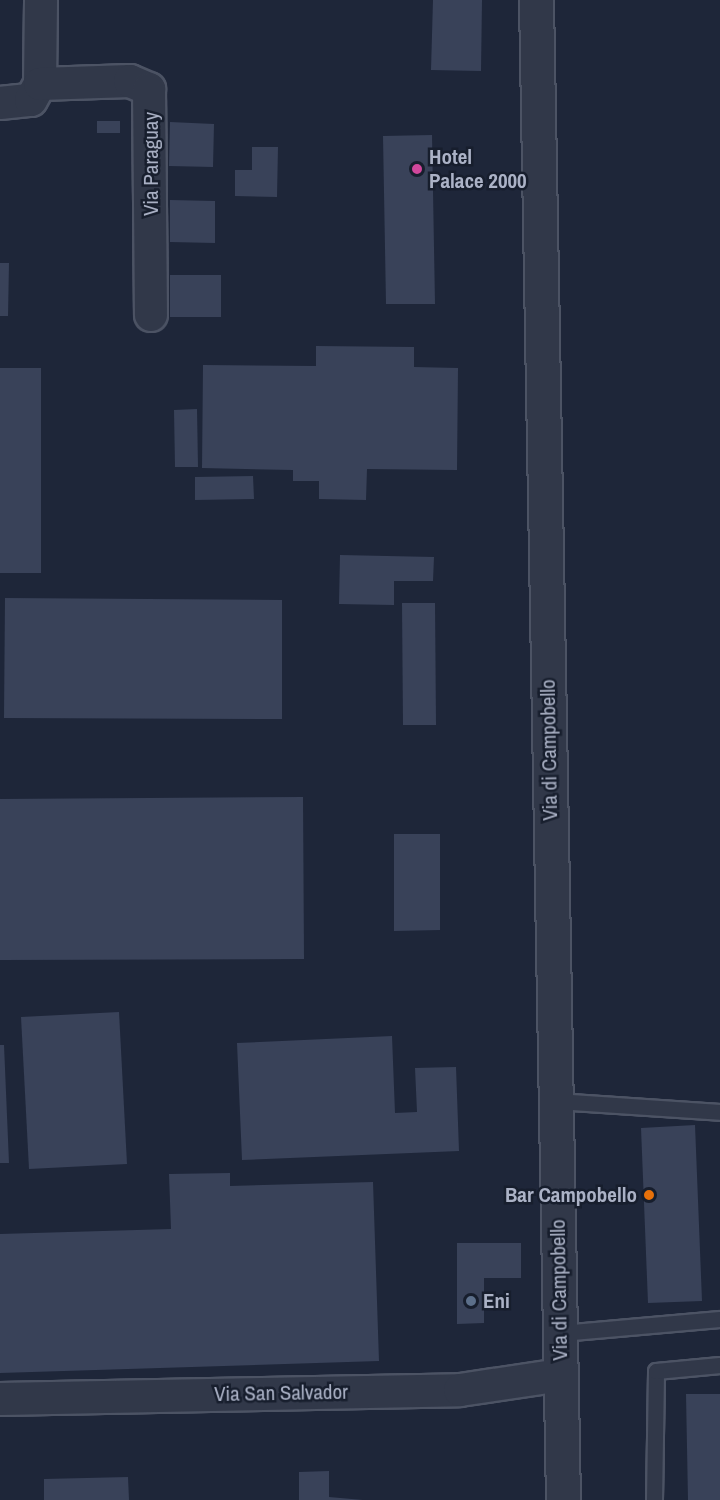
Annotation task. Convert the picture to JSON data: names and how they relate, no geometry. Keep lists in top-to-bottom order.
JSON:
{
  "streets": {
    "street": ["Via Paraguay", "Via di Campobello", "Via San Salvador"]
  },
  "crossings": [
    ["Via di Campobello", "Via San Salvador"]
  ],
  "places": ["Hotel Palace 2000", "Bar Campobello", "Eni"]
}
